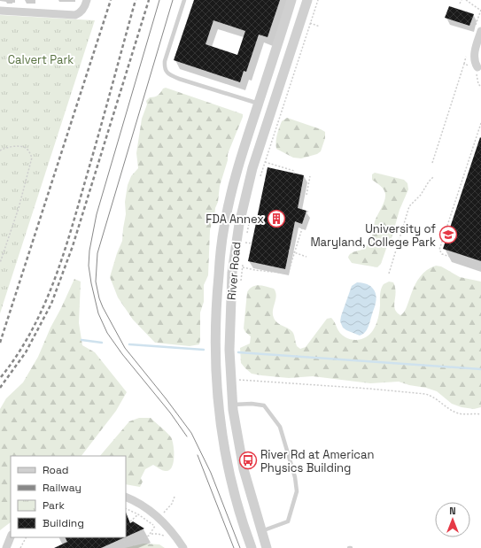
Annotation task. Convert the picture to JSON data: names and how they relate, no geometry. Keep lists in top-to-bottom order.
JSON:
{
  "streets": {
    "street": ["River Road"]
  },
  "parks": ["Calvert Park"],
  "places": {
    "building": ["FDA Annex"],
    "school or university": ["University of Maryland, College Park"],
    "bus stop": ["River Rd at American Physics Building"]
  },
  "legend": [
    "Road",
    "Railway",
    "Park",
    "Building"
  ],
  "north": "top"
}
